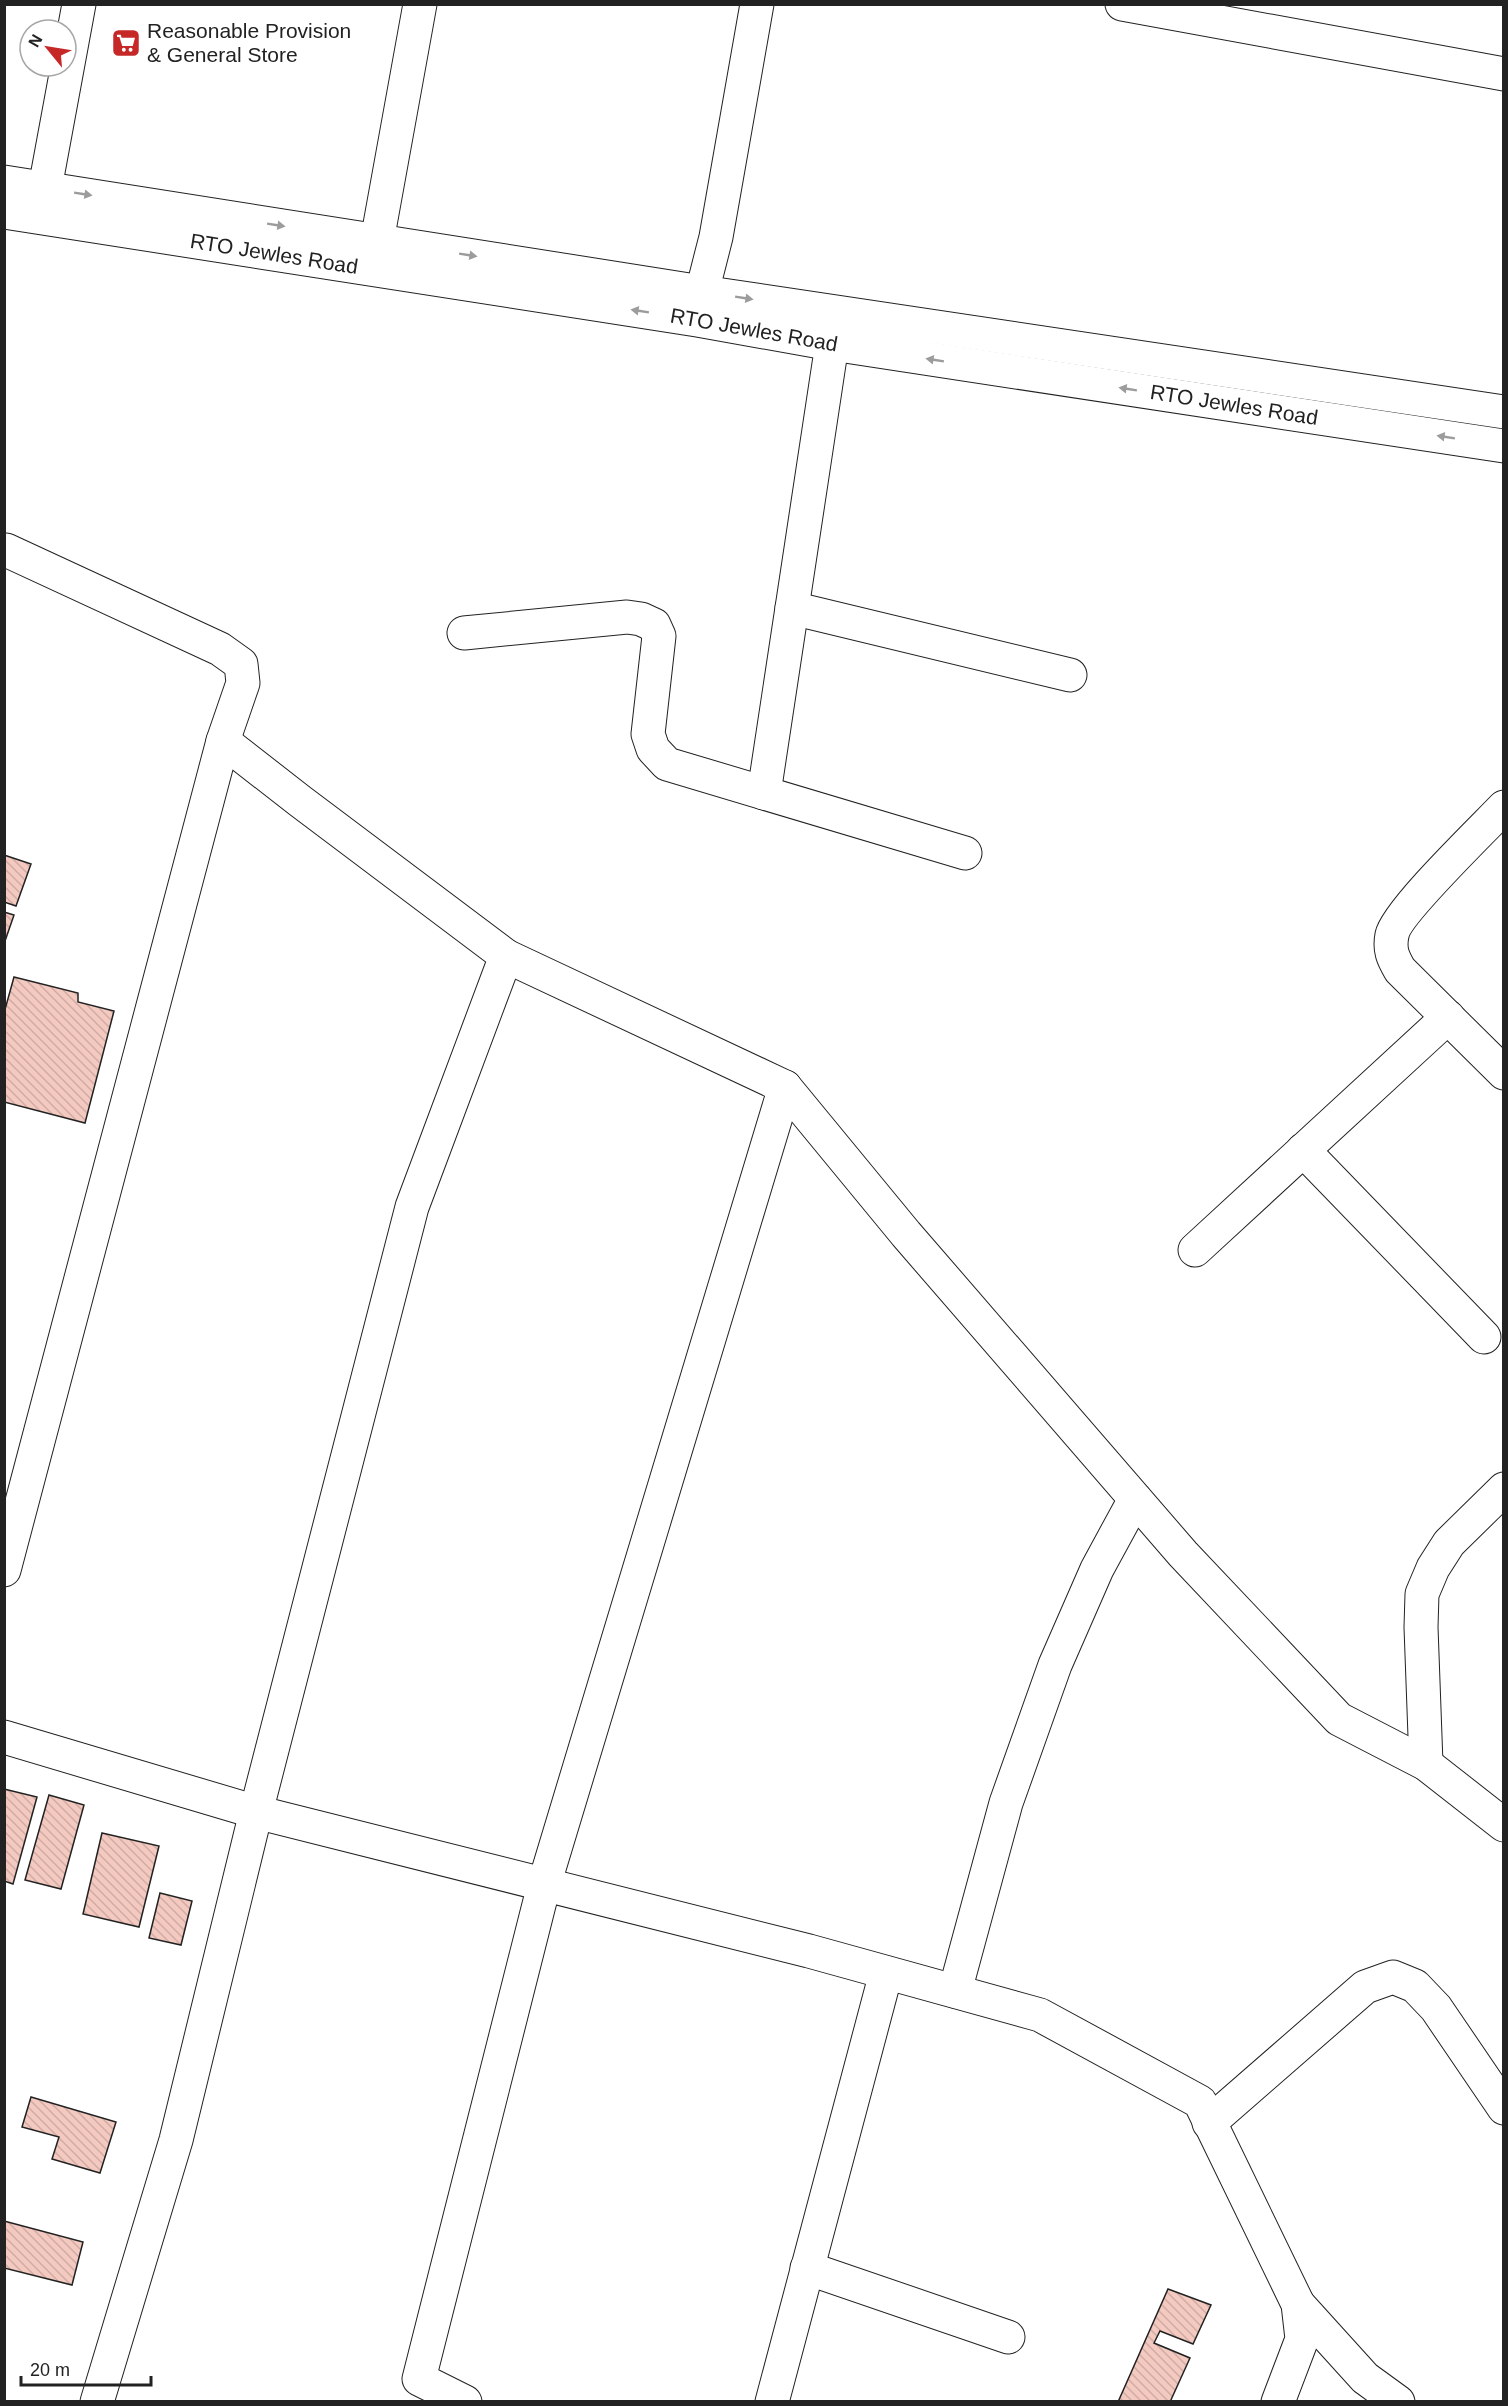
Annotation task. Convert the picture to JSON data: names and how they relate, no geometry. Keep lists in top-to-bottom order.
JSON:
{
  "streets": {
    "main road": ["RTO Jewles Road"]
  },
  "places": {
    "supermarket": ["Reasonable Provision & General Store"]
  },
  "scale_bar": "20 m",
  "north": "top left"
}
